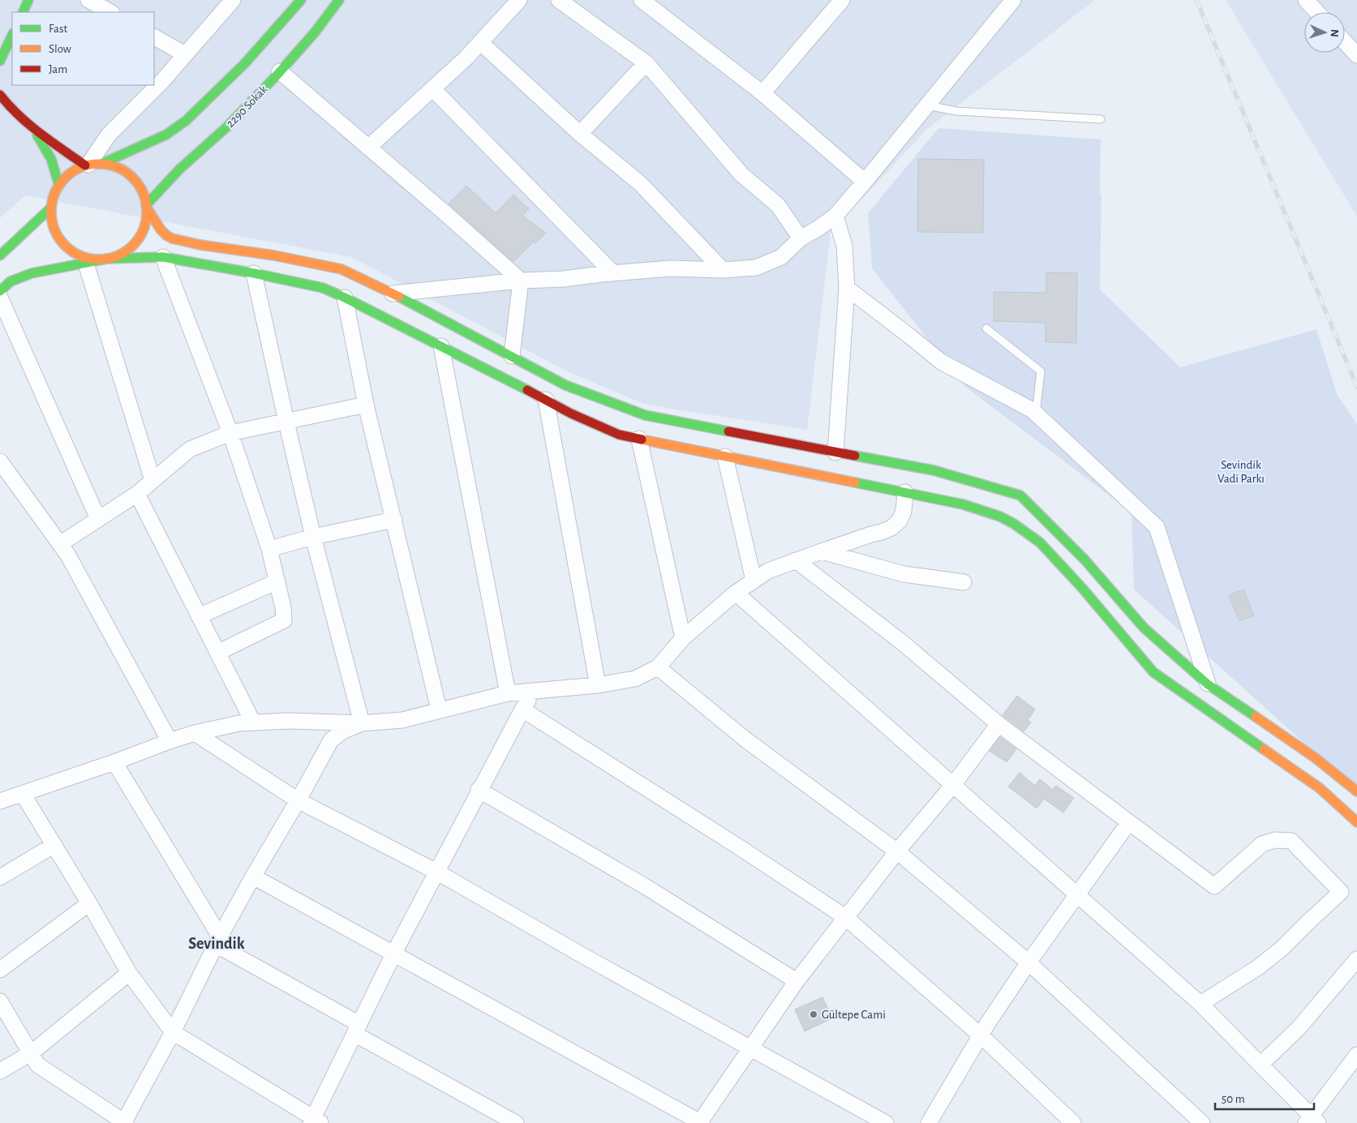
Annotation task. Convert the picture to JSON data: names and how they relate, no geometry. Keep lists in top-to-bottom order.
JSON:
{
  "streets": {
    "main road": ["2290 Sokak"]
  },
  "districts": ["Sevindik"],
  "parks": ["Sevindik Vadi Parkı"],
  "places": ["Gültepe Cami"],
  "legend": ["Fast", "Slow", "Jam"],
  "scale_bar": "50 m",
  "north": "right"
}
